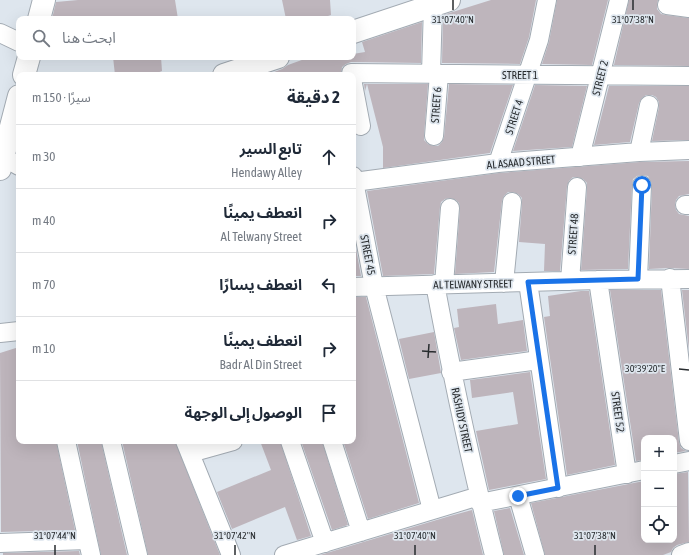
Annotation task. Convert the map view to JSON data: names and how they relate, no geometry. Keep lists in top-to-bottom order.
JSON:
{
  "streets": {
    "street": [
      "STREET 1",
      "STREET 2",
      "STREET 6",
      "STREET 4",
      "AL ASAAD STREET",
      "STREET 48",
      "STREET 45",
      "AL TELWANY STREET",
      "STREET 52",
      "RASHIDY STREET"
    ]
  },
  "crossings": [
    ["STREET 1", "STREET 2"],
    ["STREET 1", "STREET 6"],
    ["STREET 1", "STREET 4"],
    ["STREET 2", "AL ASAAD STREET"],
    ["STREET 4", "AL ASAAD STREET"],
    ["STREET 48", "AL TELWANY STREET"],
    ["STREET 45", "AL TELWANY STREET"],
    ["AL TELWANY STREET", "STREET 52"],
    ["AL TELWANY STREET", "RASHIDY STREET"]
  ],
  "page": {
    "search": "ابحث هنا",
    "heading": ["2 دقيقة", "سيرًا · 150 m"],
    "list": [
      ["تابع السير", "Hendawy Alley", "30 m"],
      ["انعطف يمينًا", "Al Telwany Street", "40 m"],
      ["انعطف يسارًا", "70 m"],
      ["انعطف يمينًا", "Badr Al Din Street", "10 m"],
      "الوصول إلى الوجهة"
    ],
    "map_buttons": ["+", "−"]
  },
  "coordinates": [
    "31°07'40\"N",
    "31°07'38\"N",
    "30°39'20\"E",
    "31°07'44\"N",
    "31°07'42\"N"
  ]
}
